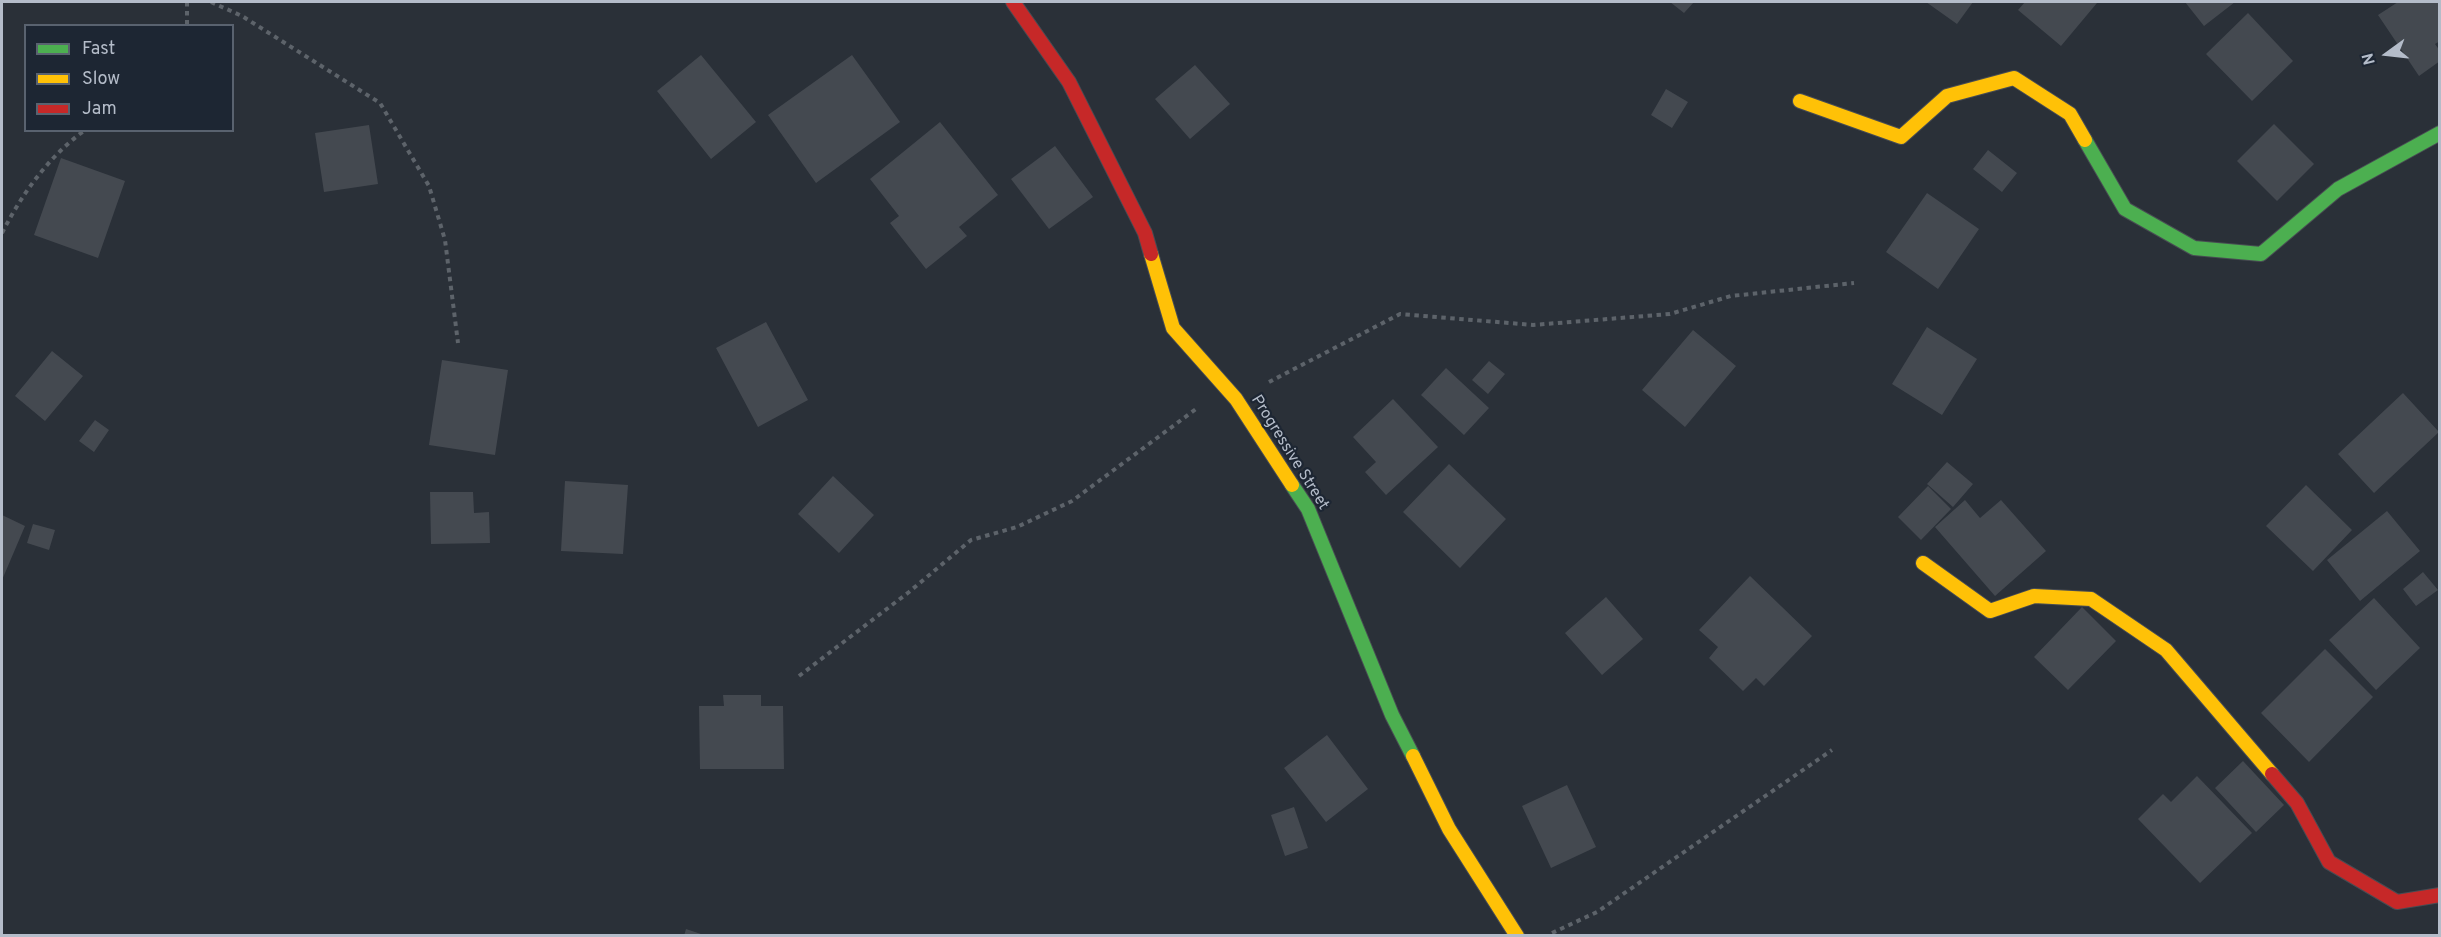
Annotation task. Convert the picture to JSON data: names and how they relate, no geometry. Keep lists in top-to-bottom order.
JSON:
{
  "streets": {
    "street": ["Progressive Street"]
  },
  "legend": ["Fast", "Slow", "Jam"],
  "north": "left"
}
